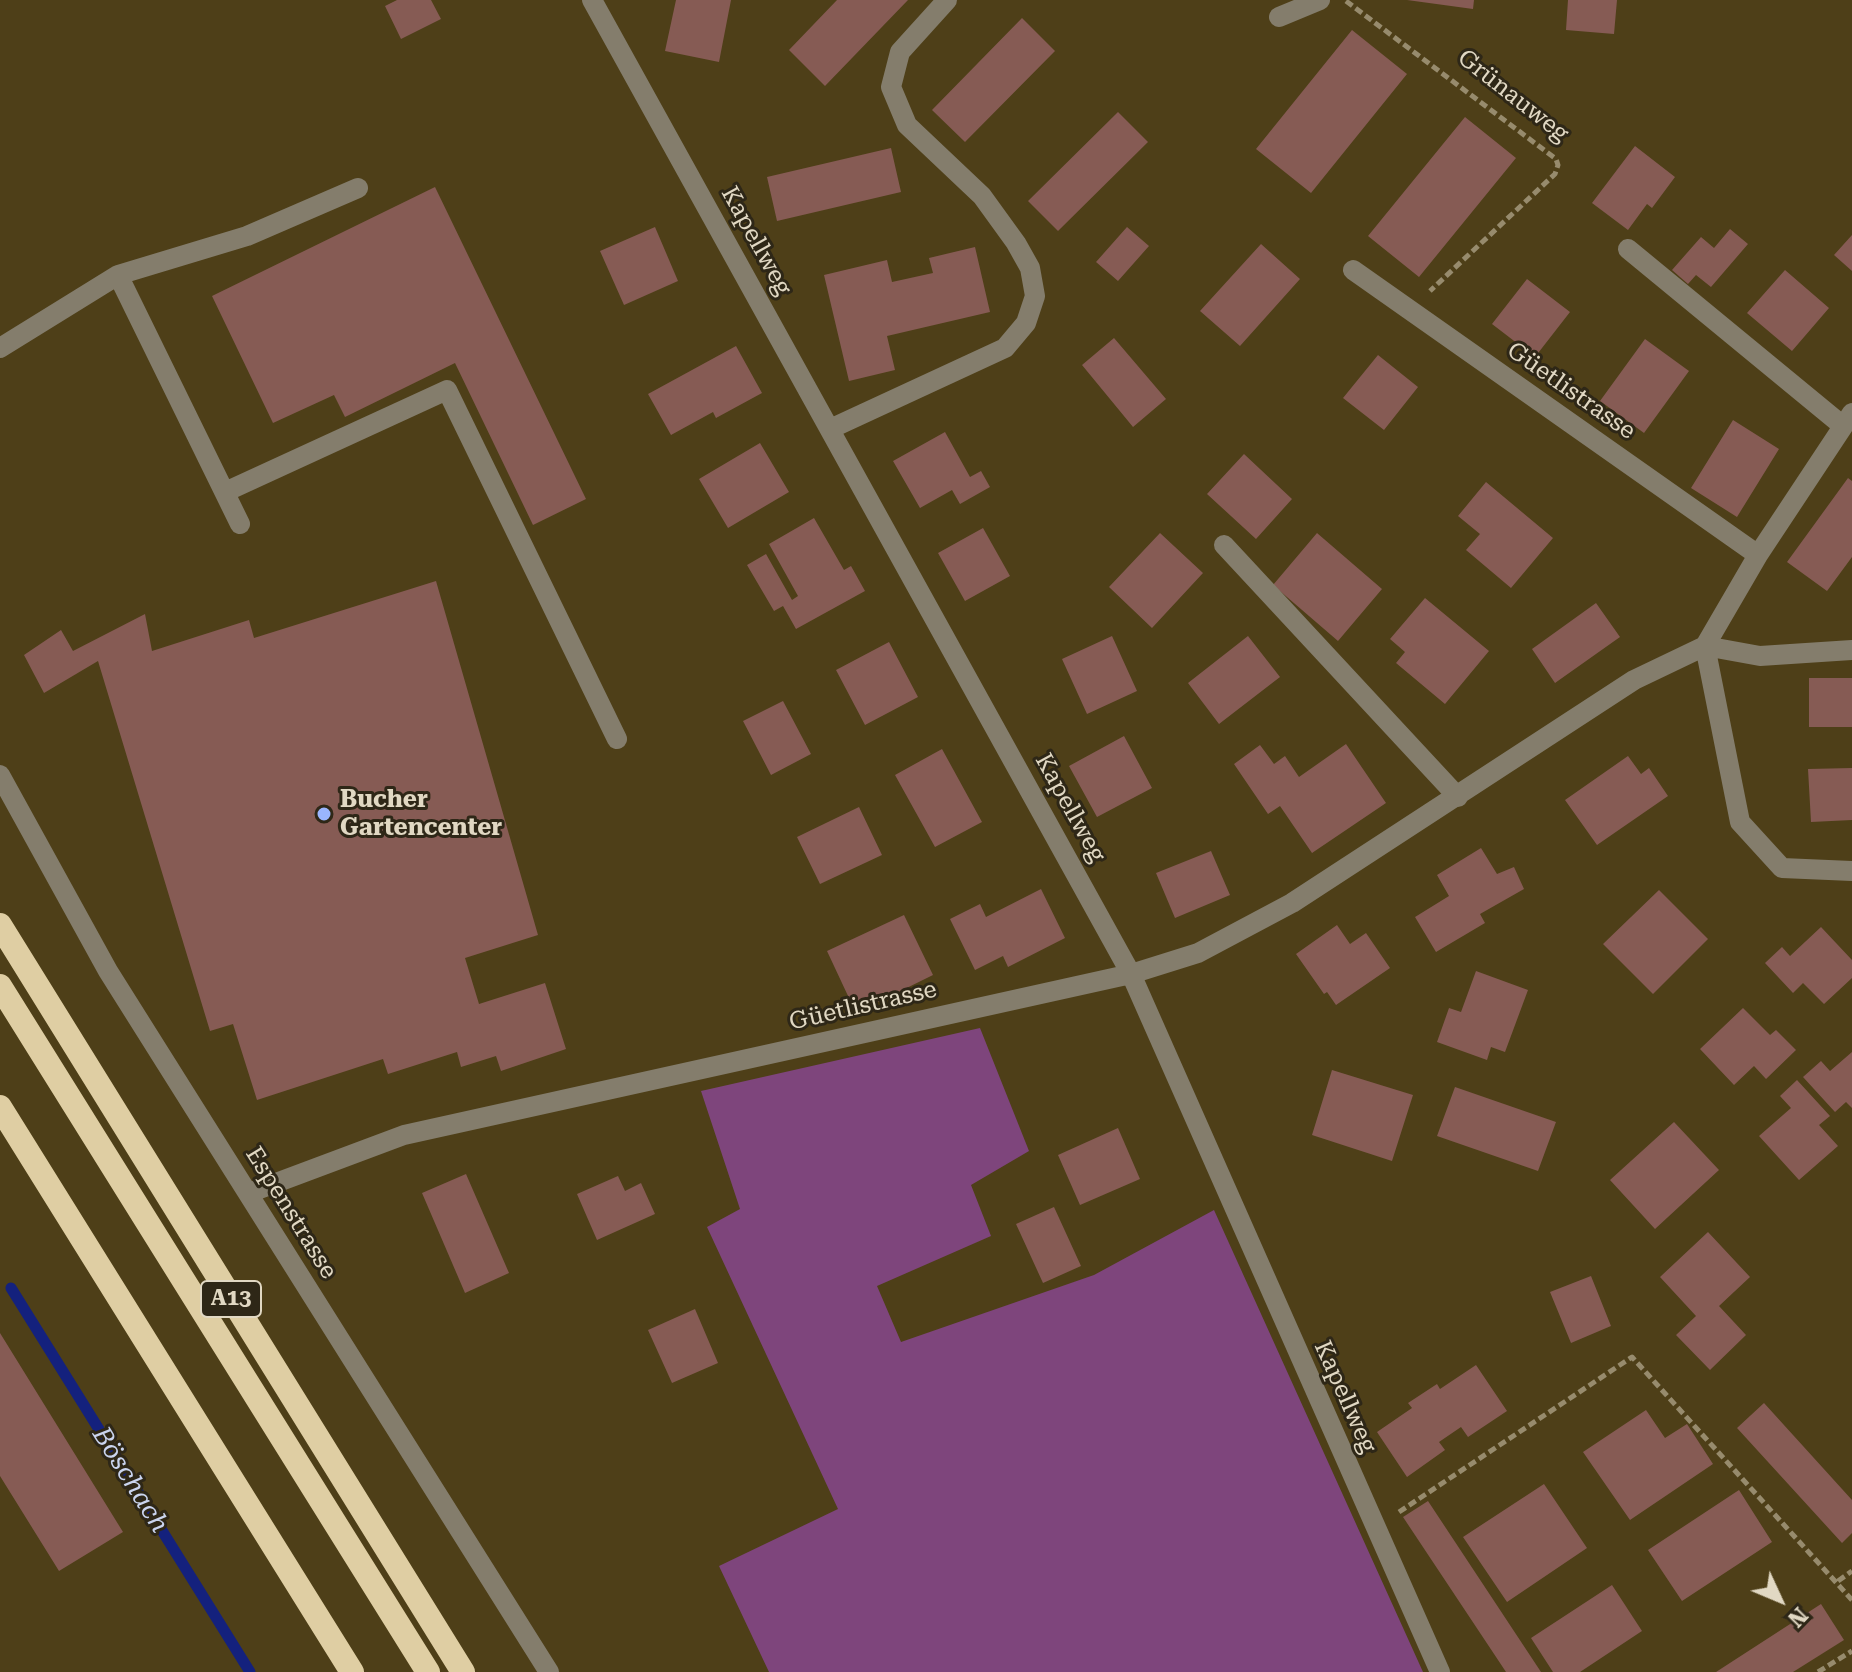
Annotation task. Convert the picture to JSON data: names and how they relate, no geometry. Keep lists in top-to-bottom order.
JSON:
{
  "streets": {
    "highway": ["A13"],
    "street": ["Kapellweg", "Güetlistrasse", "Espenstrasse"],
    "path": ["Grünauweg"]
  },
  "crossings": [
    ["Grünauweg", "Güetlistrasse"],
    ["Kapellweg", "Güetlistrasse"],
    ["Güetlistrasse", "Espenstrasse"]
  ],
  "water": ["Böschach"],
  "places": ["Bucher Gartencenter"],
  "north": "bottom right"
}
